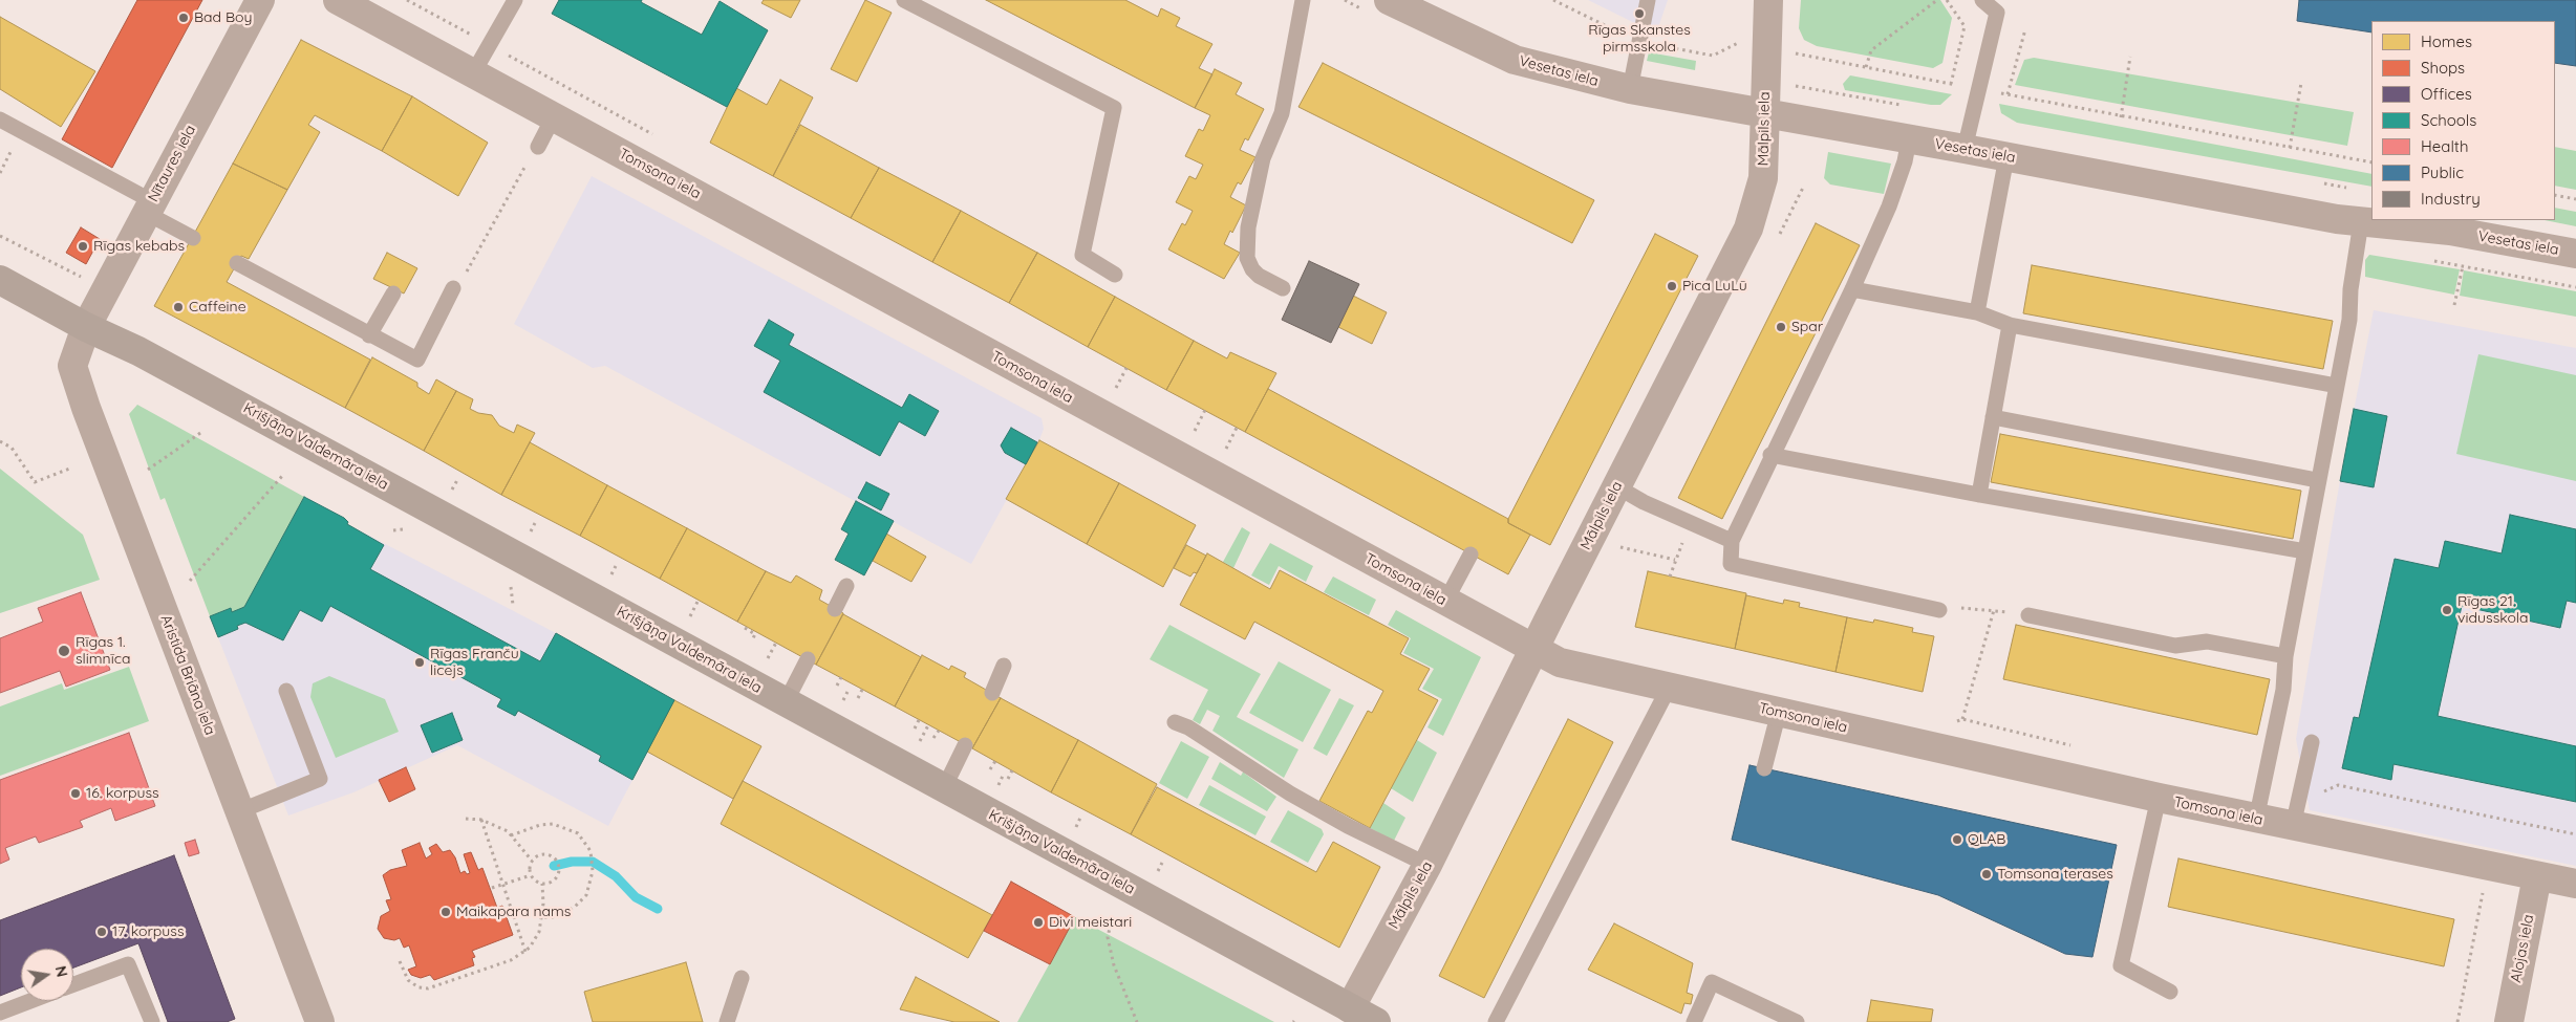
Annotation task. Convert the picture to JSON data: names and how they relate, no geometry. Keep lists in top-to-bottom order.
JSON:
{
  "streets": {
    "main road": ["Krišjāņa Valdemāra iela"],
    "street": [
      "Vesetas iela",
      "Mālpils iela",
      "Nītaures iela",
      "Tomsona iela",
      "Aristida Briāna iela",
      "Alojas iela"
    ]
  },
  "crossings": [
    ["Vesetas iela", "Mālpils iela"],
    ["Mālpils iela", "Tomsona iela"],
    ["Mālpils iela", "Krišjāņa Valdemāra iela"],
    ["Nītaures iela", "Krišjāņa Valdemāra iela"],
    ["Nītaures iela", "Aristida Briāna iela"],
    ["Tomsona iela", "Alojas iela"],
    ["Krišjāņa Valdemāra iela", "Aristida Briāna iela"]
  ],
  "places": [
    "Rīgas Skanstes pirmsskola",
    "Bad Boy",
    "Rīgas kebabs",
    "Pica LuLū",
    "Caffeine",
    "Spar",
    "Rīgas 21. vidusskola",
    "Rīgas 1. slimnīca",
    "Rīgas Franču licejs",
    "16. korpuss",
    "QLAB",
    "Tomsona terases",
    "Maikapara nams",
    "Divi meistari",
    "17. korpuss"
  ],
  "legend": [
    "Homes",
    "Shops",
    "Offices",
    "Schools",
    "Health",
    "Public",
    "Industry"
  ],
  "north": "right"
}
